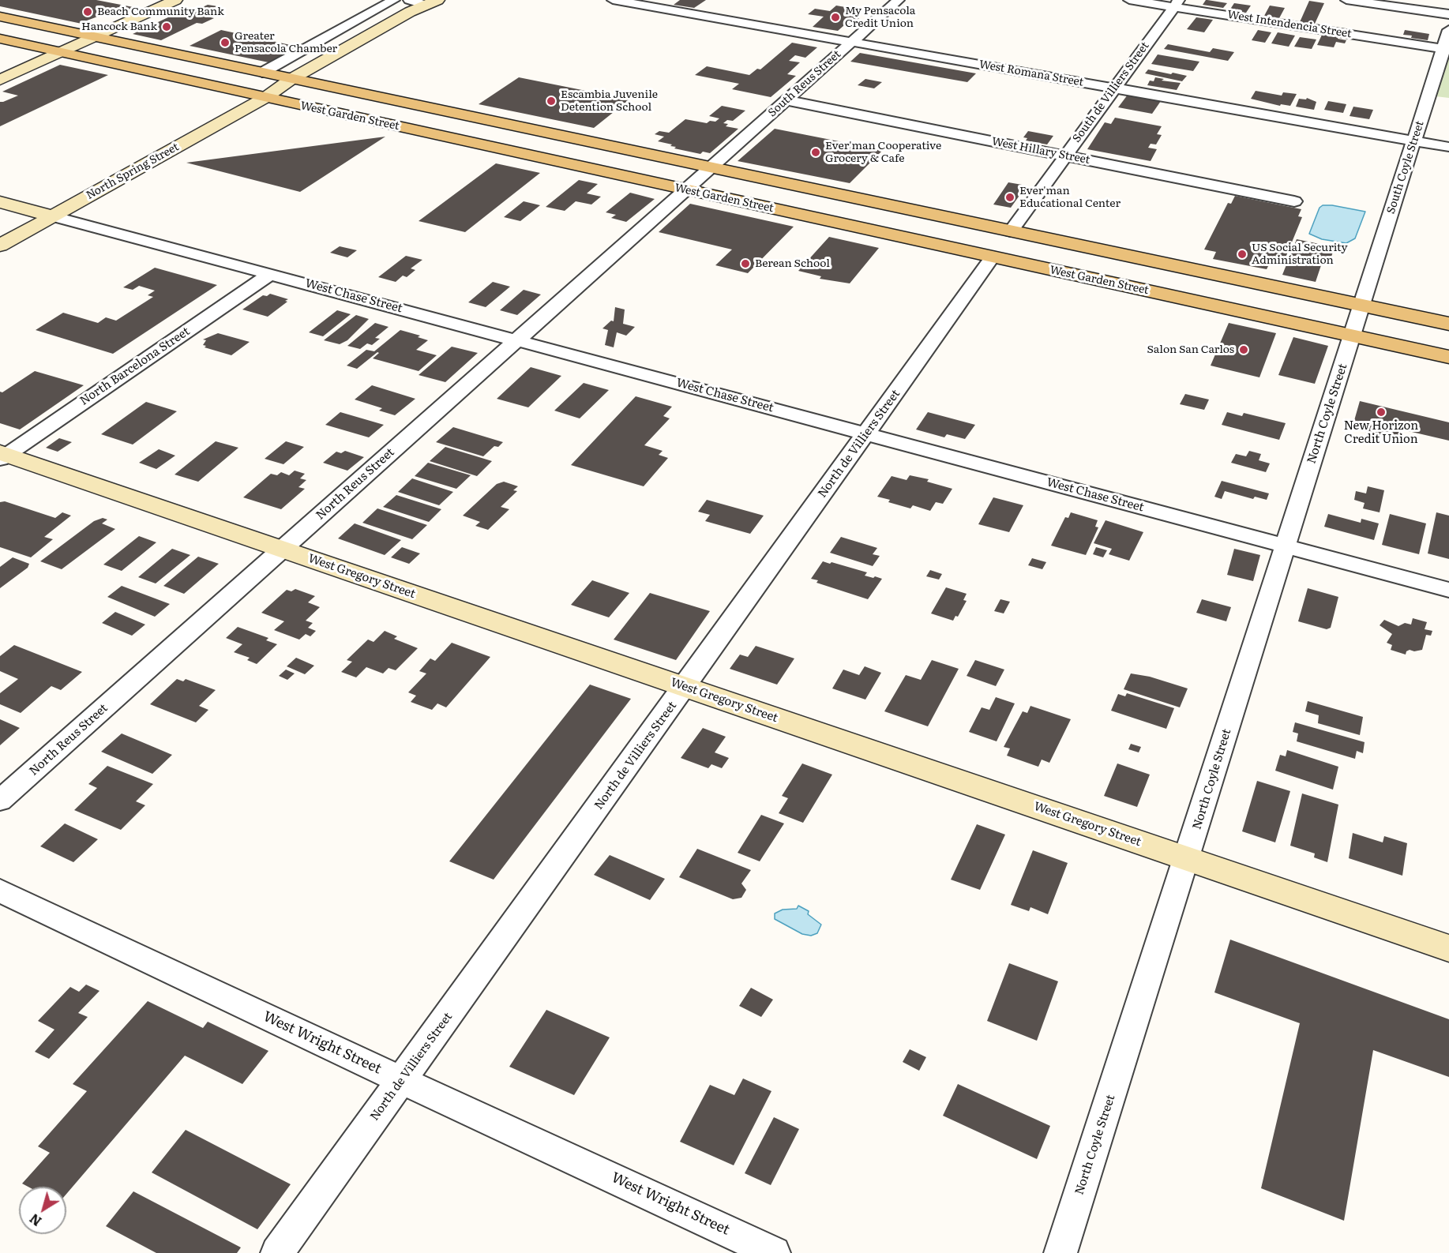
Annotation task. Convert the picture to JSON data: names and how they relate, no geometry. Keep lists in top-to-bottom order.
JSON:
{
  "streets": {
    "main road": ["West Garden Street"],
    "street": [
      "West Intendencia Street",
      "West Romana Street",
      "South Reus Street",
      "South de Villiers Street",
      "West Hillary Street",
      "South Coyle Street",
      "North Spring Street",
      "West Chase Street",
      "North Barcelona Street",
      "North Coyle Street",
      "North de Villiers Street",
      "North Reus Street",
      "West Gregory Street",
      "West Wright Street"
    ]
  },
  "crossings": [
    ["West Intendencia Street", "South de Villiers Street"],
    ["West Intendencia Street", "South Coyle Street"],
    ["West Romana Street", "South Reus Street"],
    ["West Romana Street", "South de Villiers Street"],
    ["West Romana Street", "South Coyle Street"],
    ["South Reus Street", "West Garden Street"],
    ["South Reus Street", "West Hillary Street"],
    ["South Reus Street", "North Reus Street"],
    ["South de Villiers Street", "West Garden Street"],
    ["South de Villiers Street", "West Hillary Street"],
    ["West Garden Street", "South Coyle Street"],
    ["West Garden Street", "North Spring Street"],
    ["West Garden Street", "North Coyle Street"],
    ["West Garden Street", "North de Villiers Street"],
    ["West Garden Street", "North Reus Street"],
    ["South Coyle Street", "North Coyle Street"],
    ["North Spring Street", "West Chase Street"],
    ["West Chase Street", "North Barcelona Street"],
    ["West Chase Street", "North Coyle Street"],
    ["West Chase Street", "North de Villiers Street"],
    ["West Chase Street", "North Reus Street"],
    ["North Barcelona Street", "West Gregory Street"],
    ["North Coyle Street", "West Gregory Street"],
    ["North de Villiers Street", "West Gregory Street"],
    ["North de Villiers Street", "West Wright Street"],
    ["North Reus Street", "West Gregory Street"]
  ],
  "places": [
    "Beach Community Bank",
    "My Pensacola Credit Union",
    "Hancock Bank",
    "Greater Pensacola Chamber",
    "Escambia Juvenile Detention School",
    "Ever'man Cooperative Grocery & Cafe",
    "Ever'man Educational Center",
    "US Social Security Administration",
    "Berean School",
    "Salon San Carlos",
    "New Horizon Credit Union"
  ],
  "north": "bottom left"
}
